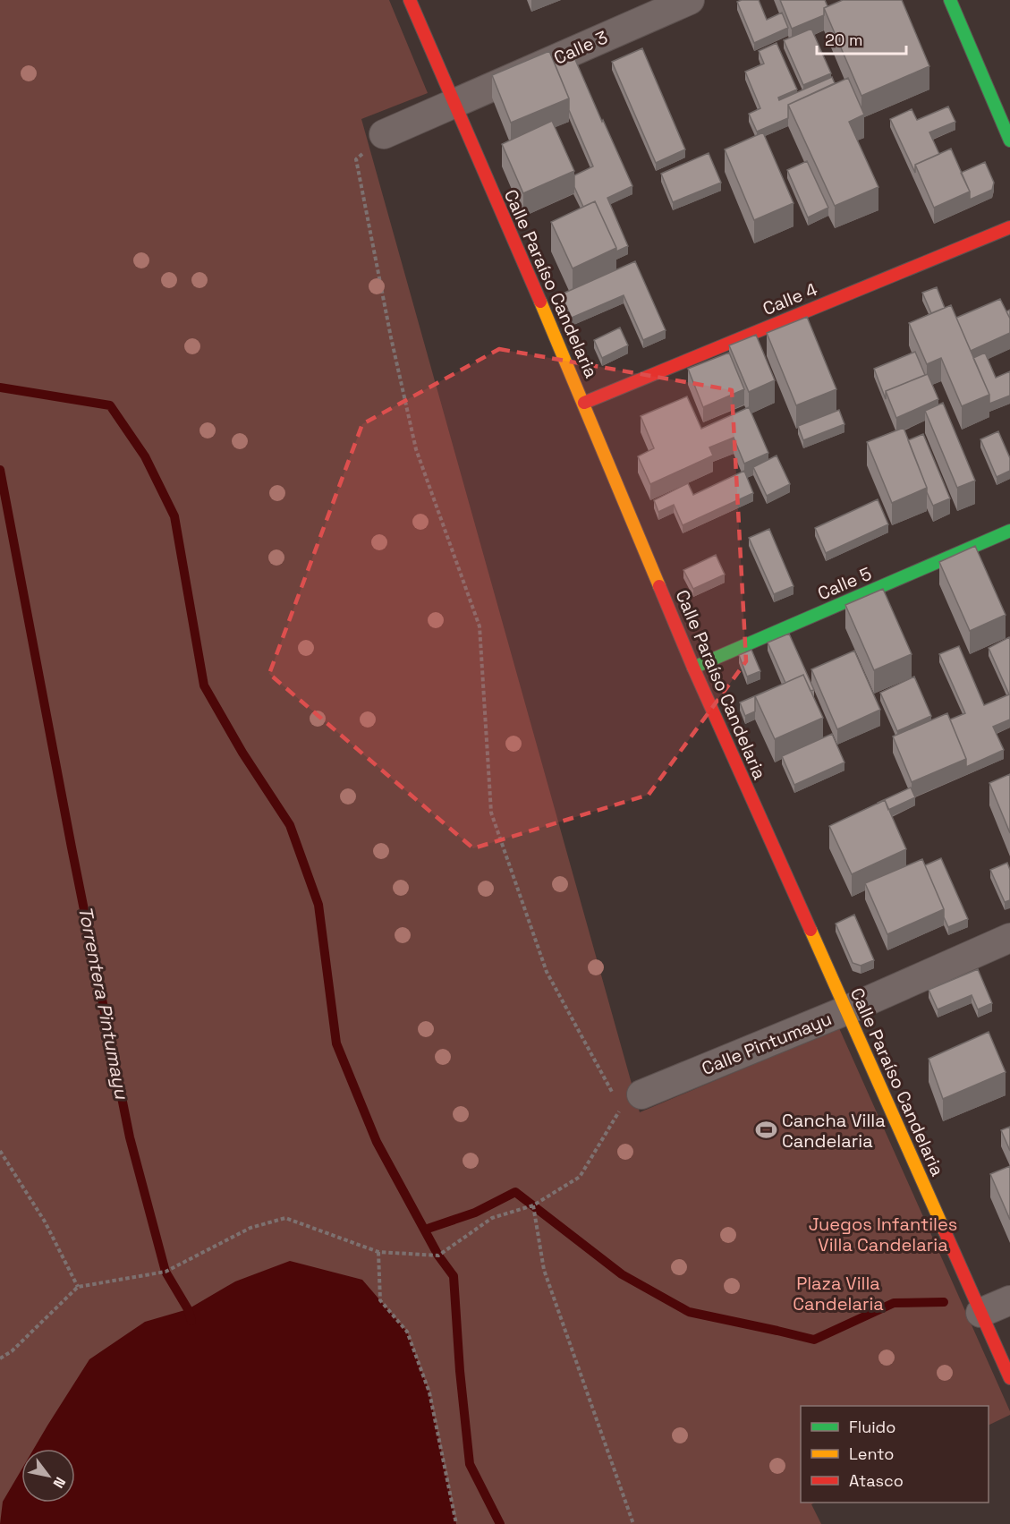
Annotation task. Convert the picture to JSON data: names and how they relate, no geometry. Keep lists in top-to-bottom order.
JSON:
{
  "streets": {
    "street": [
      "Calle 3",
      "Calle Paraíso Candelaria",
      "Calle 4",
      "Calle 5",
      "Calle Pintumayu"
    ]
  },
  "crossings": [
    ["Calle 3", "Calle Paraíso Candelaria"],
    ["Calle Paraíso Candelaria", "Calle 4"],
    ["Calle Paraíso Candelaria", "Calle 5"],
    ["Calle Paraíso Candelaria", "Calle Pintumayu"]
  ],
  "water": ["Torrentera Pintumayu"],
  "parks": ["Juegos Infantiles Villa Candelaria", "Plaza Villa Candelaria"],
  "places": {
    "sports": ["Cancha Villa Candelaria"]
  },
  "legend": ["Fluido", "Lento", "Atasco"],
  "scale_bar": "20 m",
  "north": "bottom right"
}
